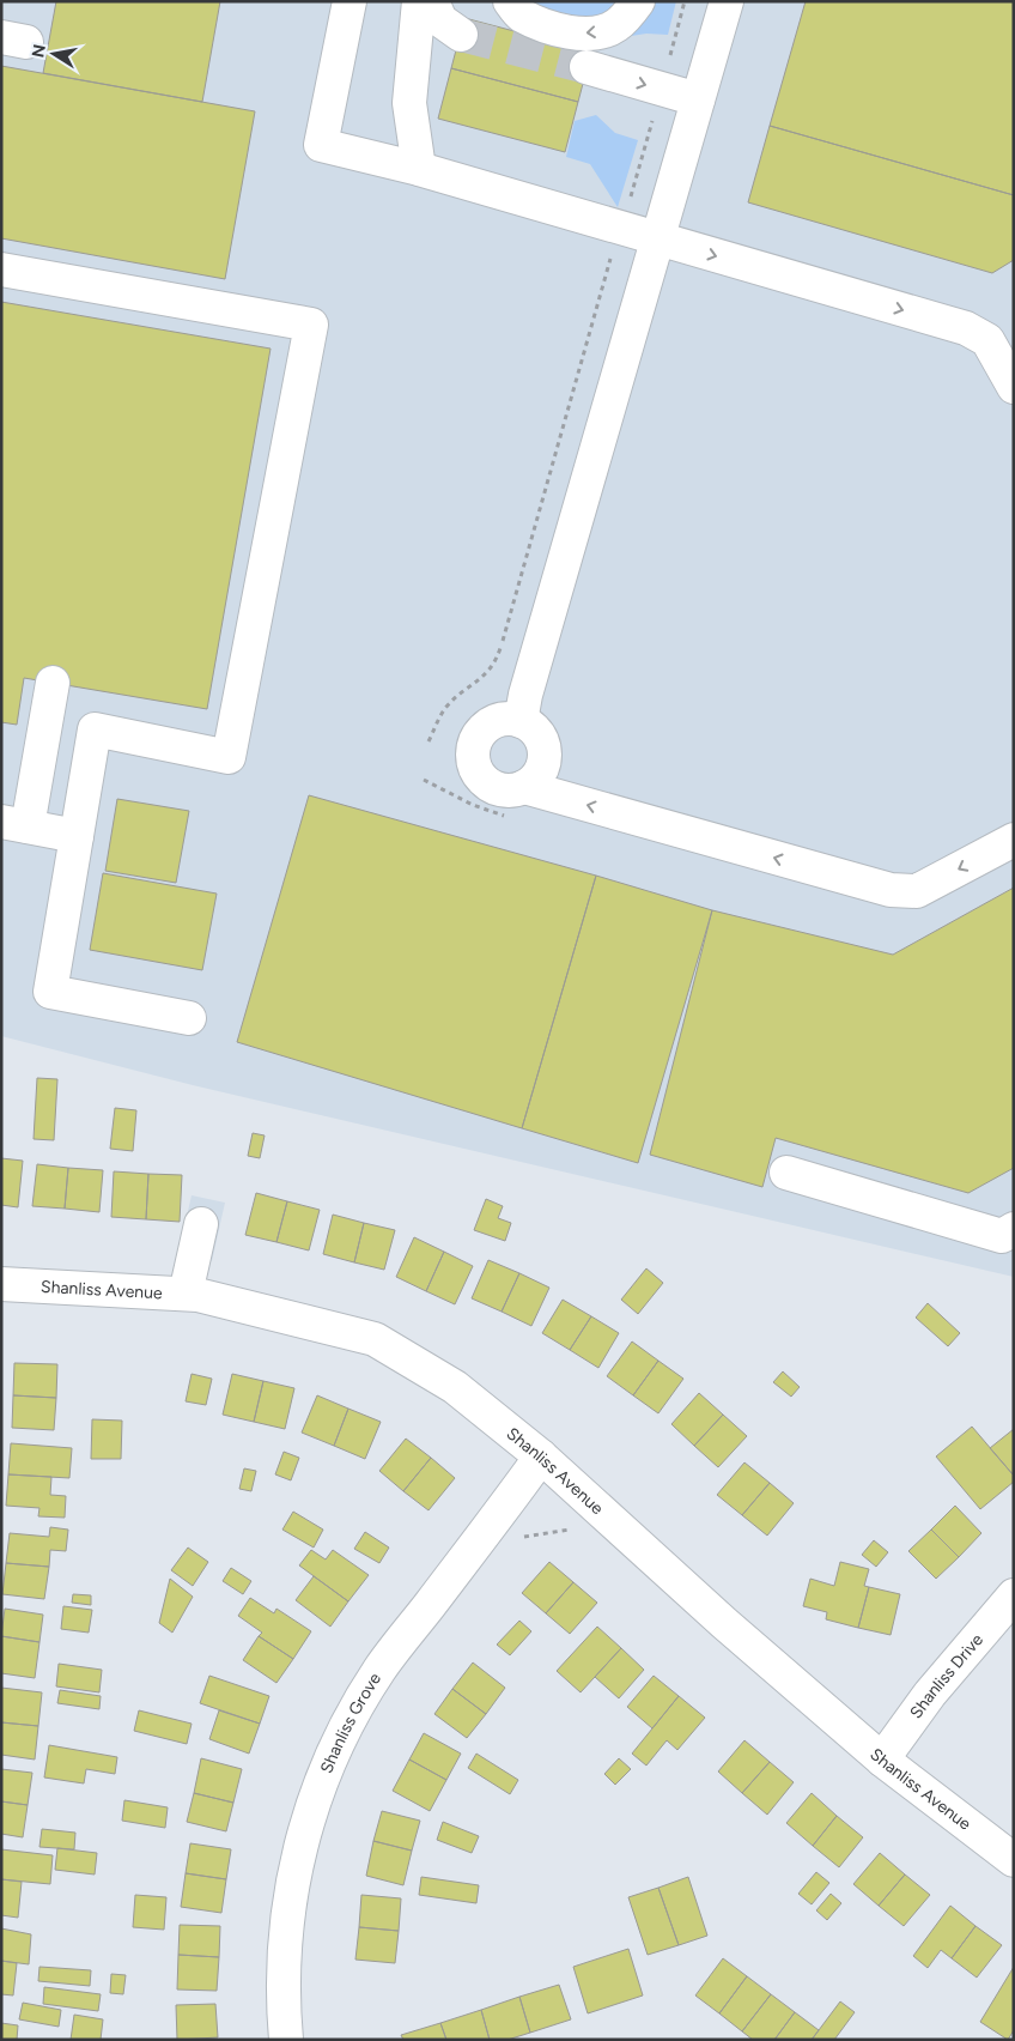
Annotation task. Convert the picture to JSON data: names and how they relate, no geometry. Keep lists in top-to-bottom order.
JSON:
{
  "streets": {
    "street": ["Shanliss Avenue", "Shanliss Drive", "Shanliss Grove"]
  },
  "crossings": [
    ["Shanliss Avenue", "Shanliss Drive"],
    ["Shanliss Avenue", "Shanliss Grove"]
  ],
  "north": "left"
}
